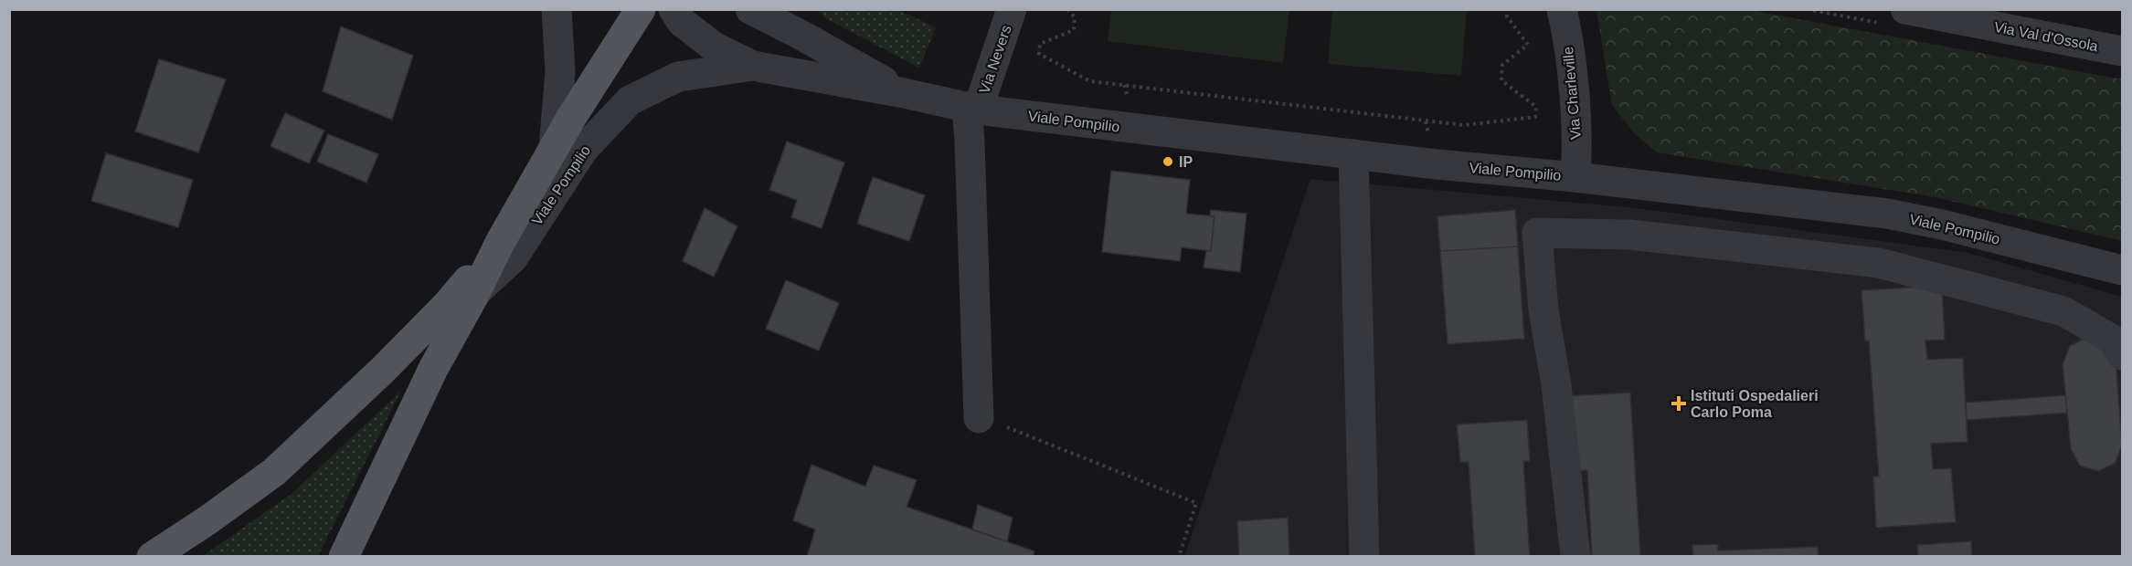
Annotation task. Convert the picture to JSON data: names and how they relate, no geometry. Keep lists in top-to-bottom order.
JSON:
{
  "streets": {
    "street": [
      "Via Val d'Ossola",
      "Via Nevers",
      "Via Charleville",
      "Viale Pompilio"
    ]
  },
  "crossings": [
    ["Via Nevers", "Viale Pompilio"],
    ["Via Charleville", "Viale Pompilio"]
  ],
  "places": {
    "other": ["IP"],
    "health": ["Istituti Ospedalieri Carlo Poma"]
  }
}
